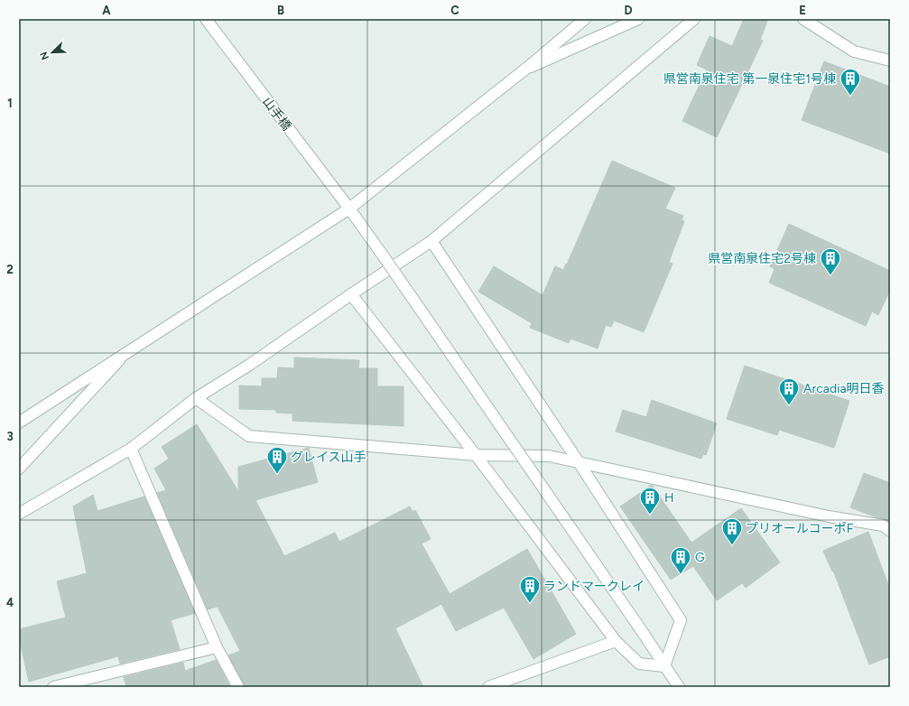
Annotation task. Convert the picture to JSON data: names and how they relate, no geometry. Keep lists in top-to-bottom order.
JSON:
{
  "streets": {
    "street": ["山手橋"]
  },
  "places": {
    "building": [
      "県営南泉住宅 第一泉住宅1号棟",
      "県営南泉住宅2号棟",
      "Arcadia明日香",
      "グレイス山手",
      "H",
      "プリオールコーポF",
      "G",
      "ランドマークレイ"
    ]
  },
  "north": "bottom left",
  "grid": {
    "columns": [
      "A",
      "B",
      "C",
      "D",
      "E"
    ],
    "rows": [
      "1",
      "2",
      "3",
      "4"
    ]
  }
}
